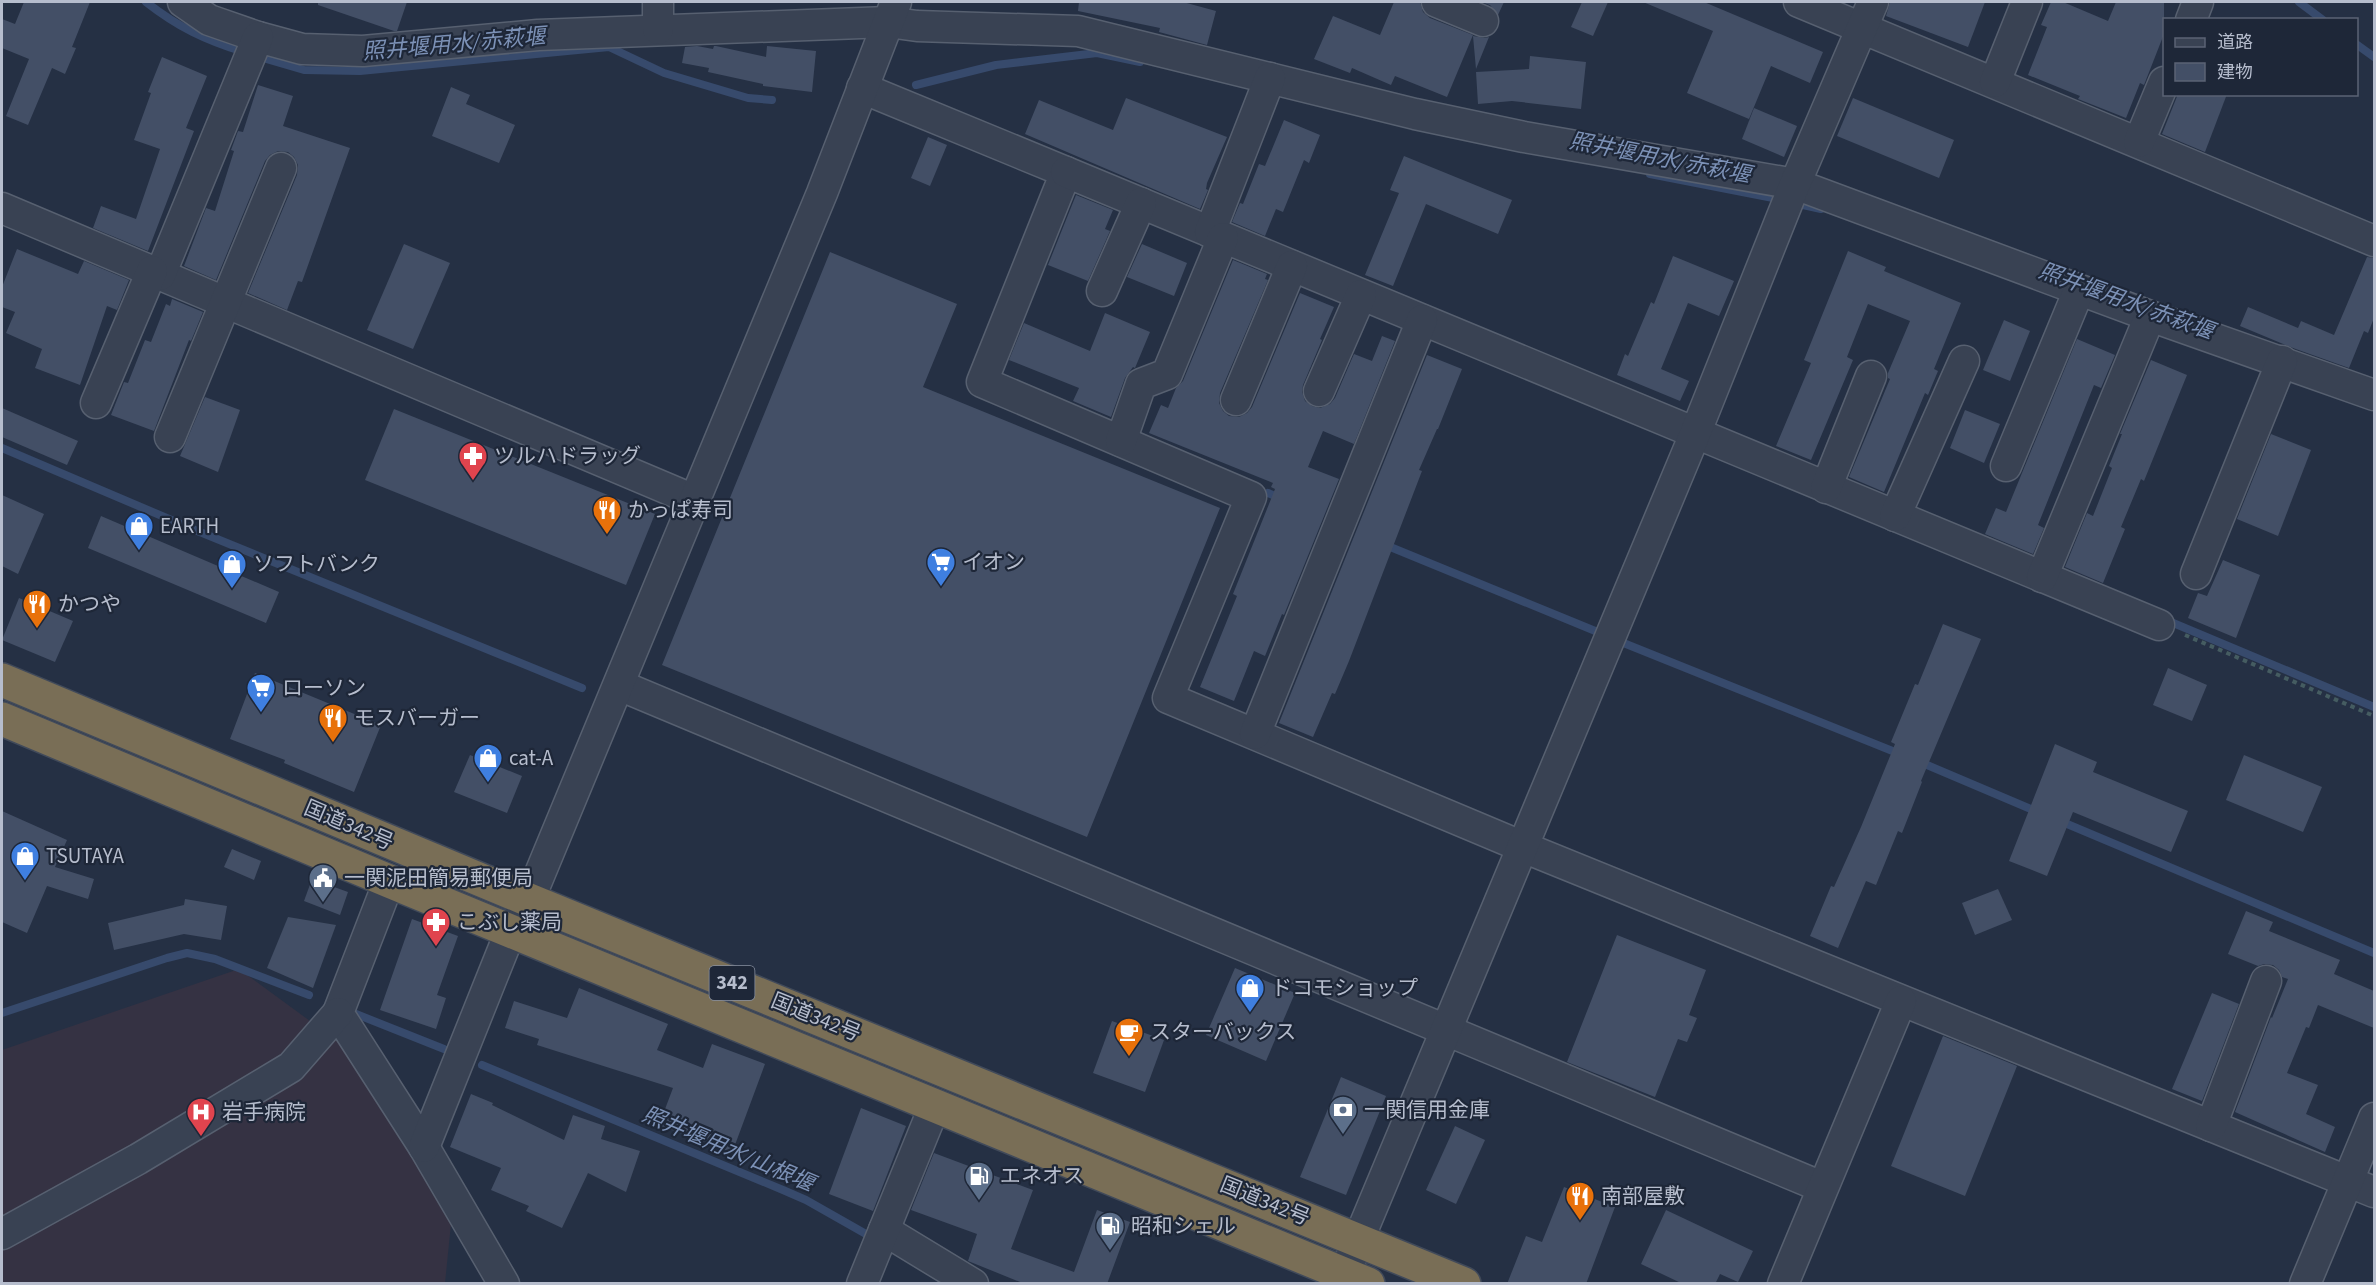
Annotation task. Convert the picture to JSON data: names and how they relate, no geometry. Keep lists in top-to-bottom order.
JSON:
{
  "streets": {
    "highway": ["国道342号", "342"]
  },
  "water": ["照井堰用水/赤萩堰", "照井堰用水/山根堰"],
  "places": {
    "pharmacy": ["ツルハドラッグ", "こぶし薬局"],
    "restaurant": [
      "かっぱ寿司",
      "かつや",
      "モスバーガー",
      "南部屋敷"
    ],
    "shop": [
      "EARTH",
      "ソフトバンク",
      "cat-A",
      "TSUTAYA",
      "ドコモショップ"
    ],
    "supermarket": ["イオン", "ローソン"],
    "public building": ["一関泥田簡易郵便局"],
    "cafe": ["スターバックス"],
    "bank": ["一関信用金庫"],
    "hospital": ["岩手病院"],
    "fuel station": ["エネオス", "昭和シェル"]
  },
  "legend": ["道路", "建物"]
}
